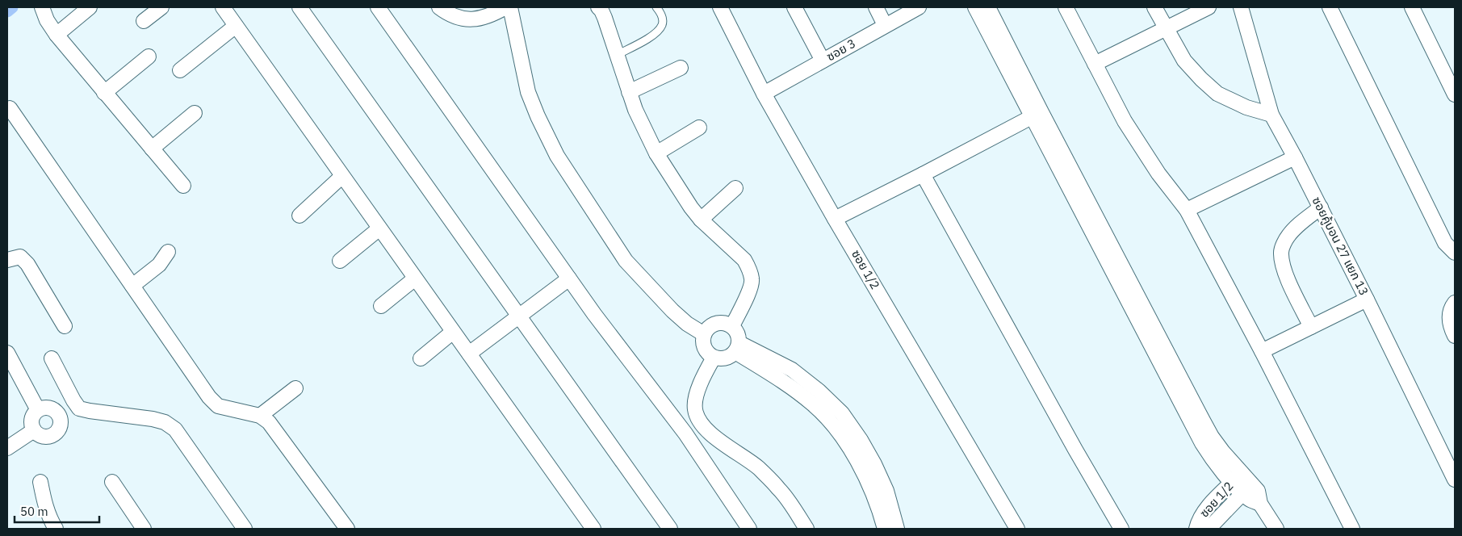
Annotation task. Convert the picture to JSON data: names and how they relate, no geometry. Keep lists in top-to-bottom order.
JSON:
{
  "streets": {
    "street": ["ซอย 3", "ซอยคู้บอน 27 แยก 13", "ซอย 1/2"]
  },
  "crossings": [
    ["ซอย 3", "ซอย 1/2"]
  ],
  "scale_bar": "50 m"
}
